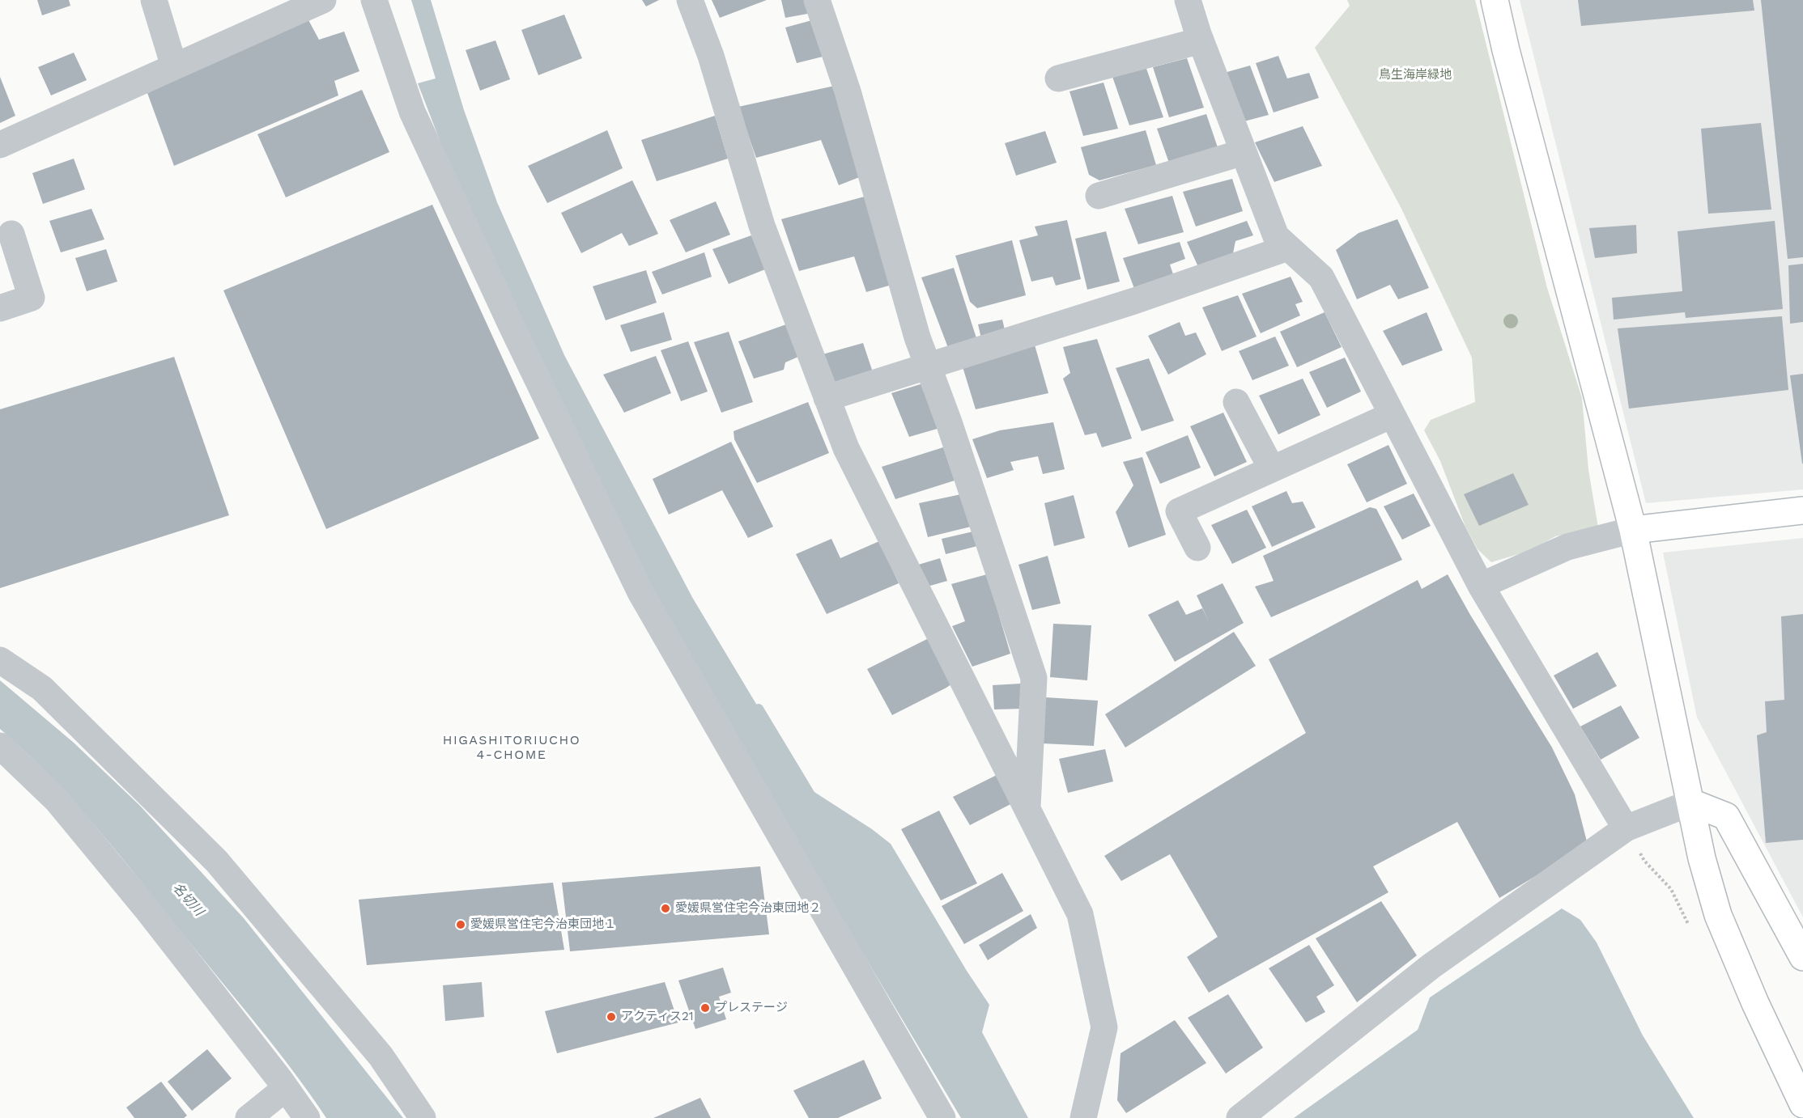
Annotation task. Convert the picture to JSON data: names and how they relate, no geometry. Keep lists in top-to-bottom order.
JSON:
{
  "districts": ["HIGASHITORIUCHO 4-CHOME"],
  "water": ["名切川"],
  "parks": ["鳥生海岸緑地"],
  "places": [
    "愛媛県営住宅今治東団地２",
    "愛媛県営住宅今治東団地１",
    "プレステージ",
    "アクティス21"
  ]
}
